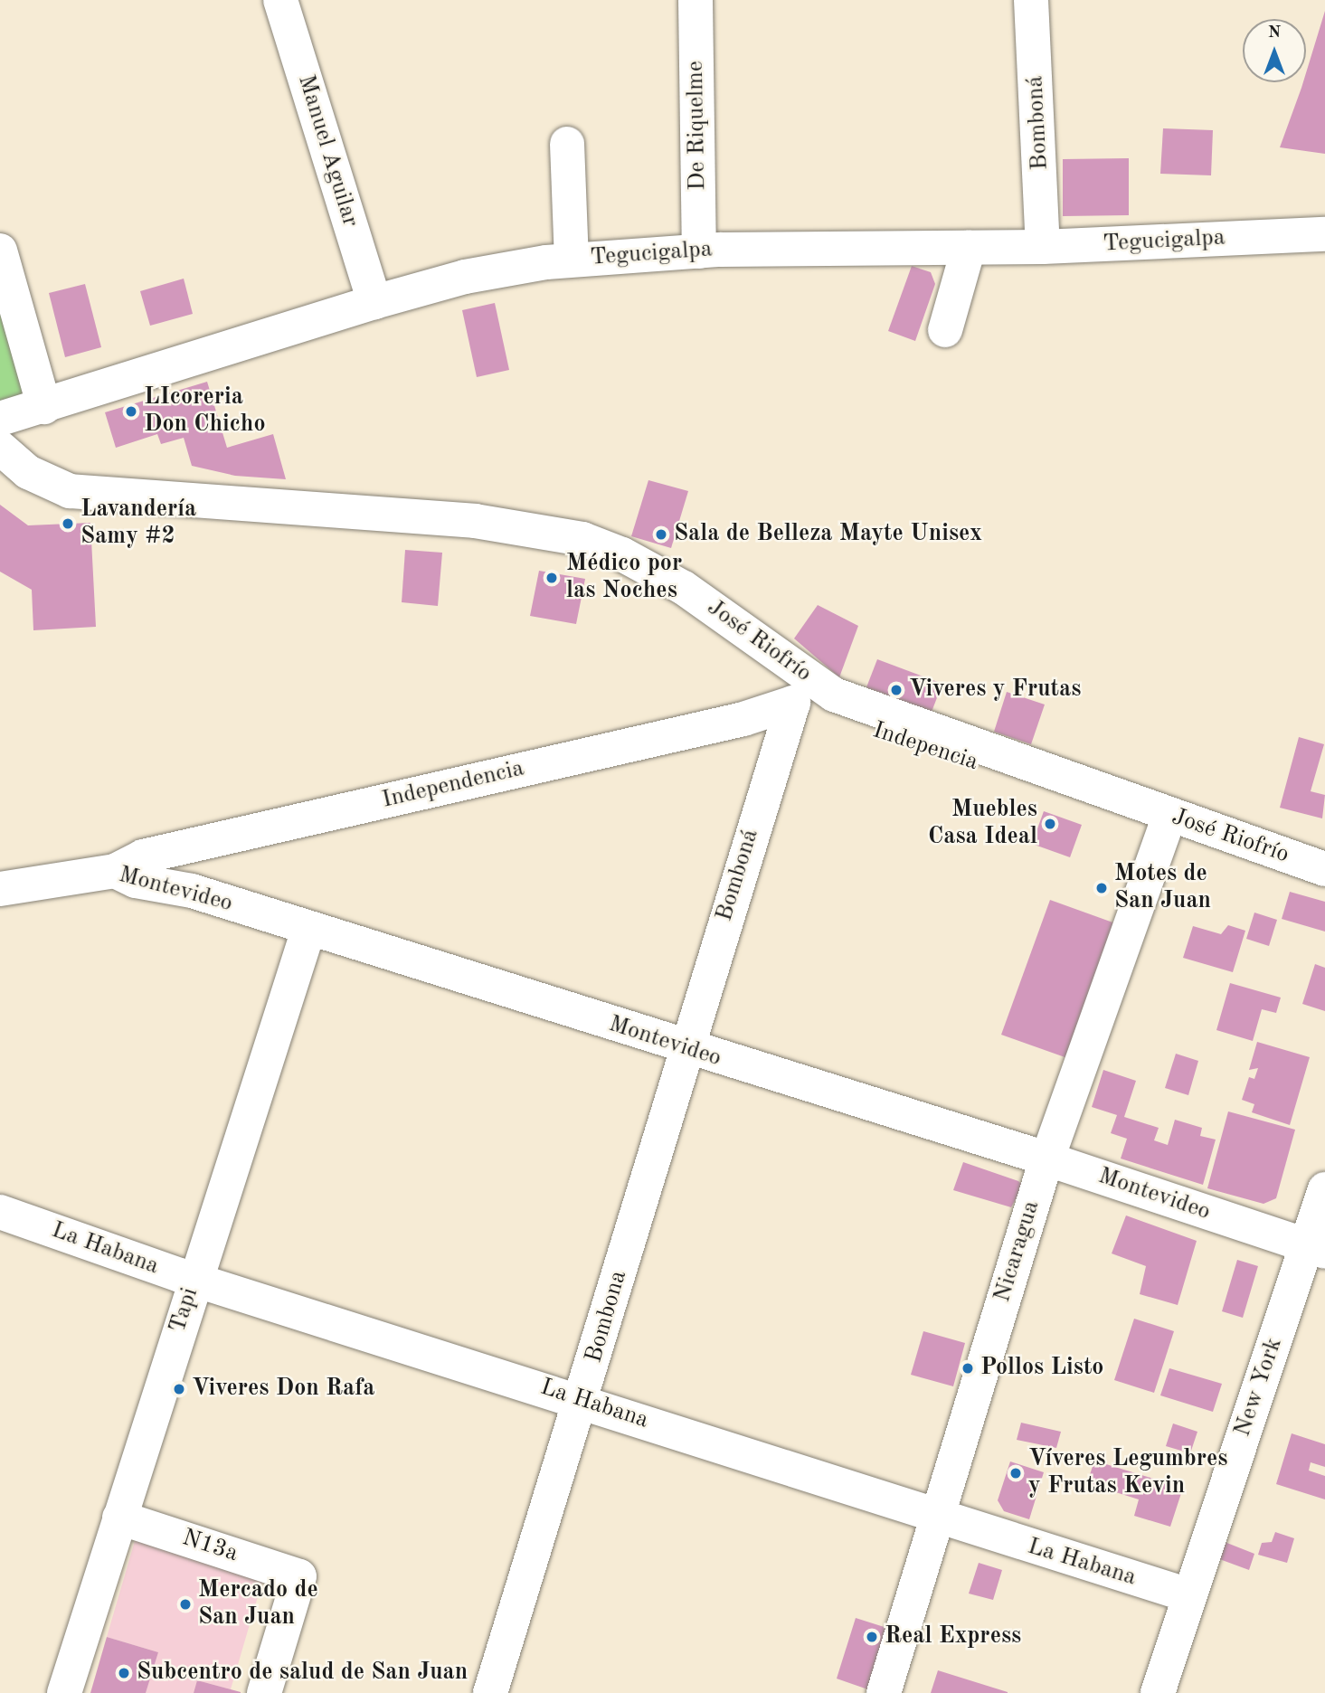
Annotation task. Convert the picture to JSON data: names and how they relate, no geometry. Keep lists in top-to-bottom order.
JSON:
{
  "streets": {
    "street": [
      "Bomboná",
      "De Riquelme",
      "Manuel Aguilar",
      "Tegucigalpa",
      "José Riofrío",
      "Indepencia",
      "Independencia",
      "Montevideo",
      "La Habana",
      "Nicaragua",
      "Tapi",
      "Bombona",
      "New York",
      "N13a"
    ]
  },
  "crossings": [
    ["Bomboná", "Tegucigalpa"],
    ["Bomboná", "Indepencia"],
    ["Bomboná", "Independencia"],
    ["Bomboná", "Montevideo"],
    ["Bomboná", "Bombona"],
    ["De Riquelme", "Tegucigalpa"],
    ["Manuel Aguilar", "Tegucigalpa"],
    ["José Riofrío", "Indepencia"],
    ["José Riofrío", "Nicaragua"],
    ["Indepencia", "Independencia"],
    ["Independencia", "Montevideo"],
    ["Montevideo", "Nicaragua"],
    ["Montevideo", "Tapi"],
    ["Montevideo", "Bombona"],
    ["Montevideo", "New York"],
    ["La Habana", "Nicaragua"],
    ["La Habana", "Tapi"],
    ["La Habana", "Bombona"],
    ["La Habana", "New York"],
    ["Tapi", "N13a"]
  ],
  "places": [
    "LIcoreria Don Chicho",
    "Lavandería Samy #2",
    "Sala de Belleza Mayte Unisex",
    "Médico por las Noches",
    "Viveres y Frutas",
    "Muebles Casa Ideal",
    "Motes de San Juan",
    "Pollos Listo",
    "Viveres Don Rafa",
    "Víveres Legumbres y Frutas Kevin",
    "Mercado de San Juan",
    "Real Express",
    "Subcentro de salud de San Juan"
  ],
  "north": "top"
}
